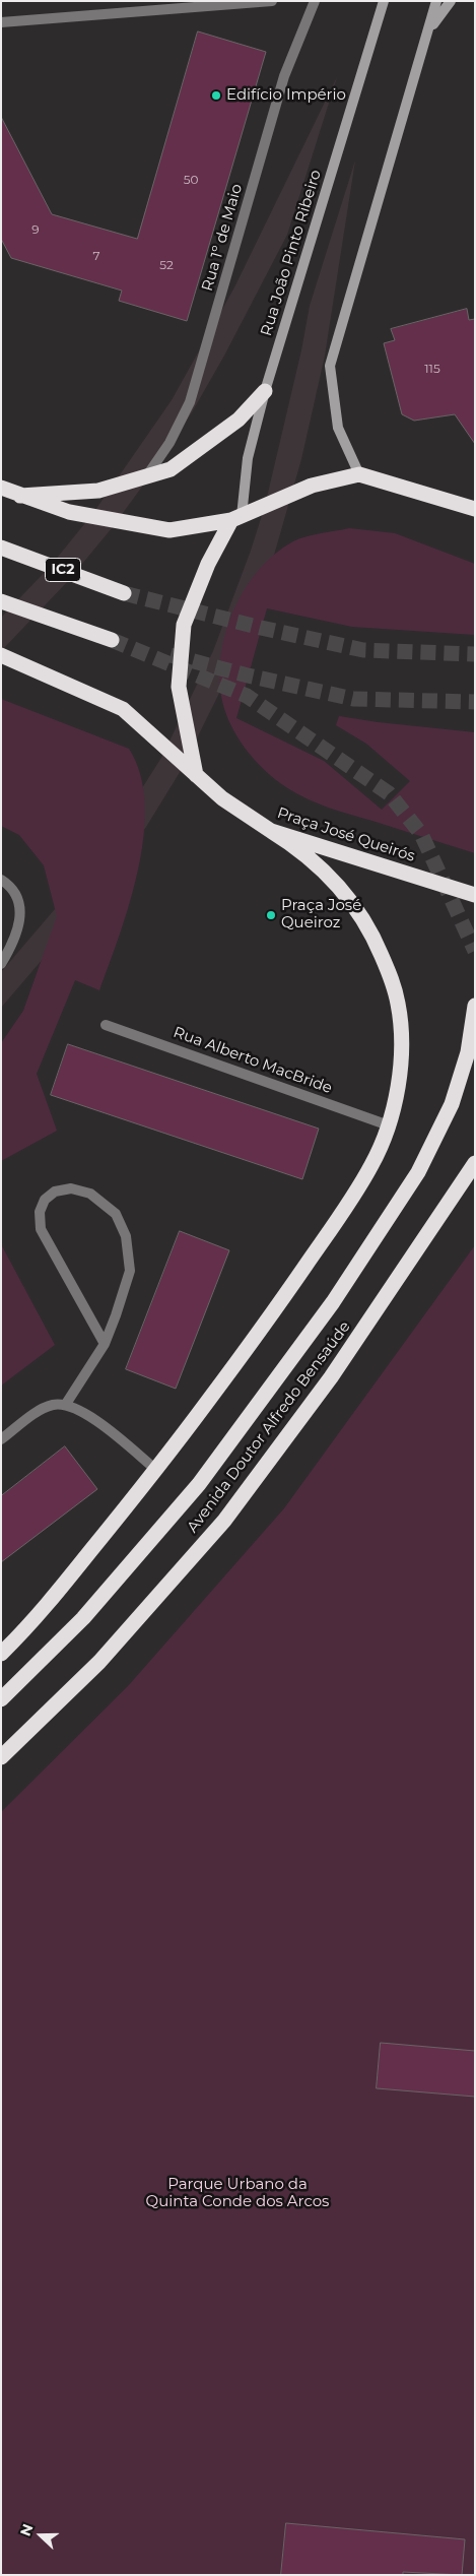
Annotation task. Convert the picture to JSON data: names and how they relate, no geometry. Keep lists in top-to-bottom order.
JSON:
{
  "streets": {
    "highway": ["IC2", "Praça José Queirós", "Avenida Doutor Alfredo Bensaúde"],
    "main road": ["Rua João Pinto Ribeiro"],
    "street": ["Rua 1º de Maio", "Rua Alberto MacBride"]
  },
  "parks": ["Parque Urbano da Quinta Conde dos Arcos"],
  "places": ["Edifício Império", "Praça José Queiroz"],
  "house_numbers": [
    "50",
    "9",
    "7",
    "52",
    "115"
  ],
  "north": "left"
}
